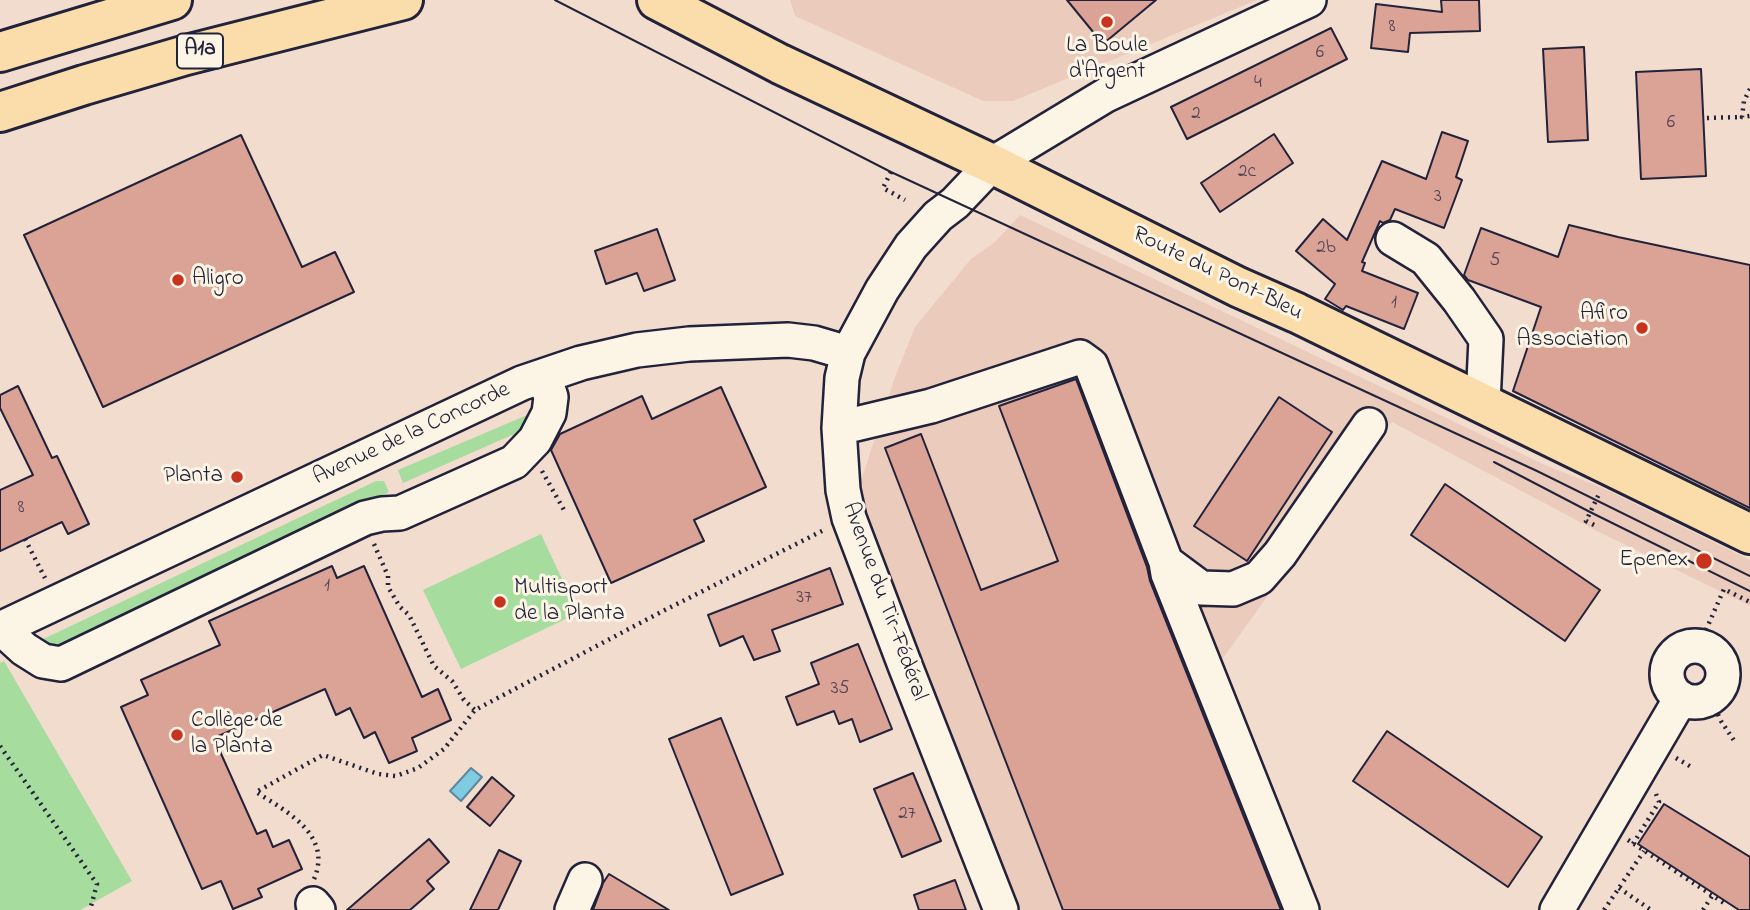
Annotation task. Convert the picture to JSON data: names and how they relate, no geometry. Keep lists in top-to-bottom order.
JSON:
{
  "streets": {
    "main road": ["A1a", "Route du Pont-Bleu"],
    "street": ["Avenue de la Concorde", "Avenue du Tir-Fédéral"]
  },
  "crossings": [
    ["Route du Pont-Bleu", "Avenue du Tir-Fédéral"],
    ["Avenue de la Concorde", "Avenue du Tir-Fédéral"]
  ],
  "places": [
    "La Boule d'Argent",
    "Aligro",
    "Afiro Association",
    "Planta",
    "Epenex",
    "Multisport de la Planta",
    "Collège de la Planta"
  ],
  "house_numbers": [
    "8",
    "6",
    "4",
    "2",
    "6",
    "2c",
    "3",
    "2b",
    "5",
    "1",
    "8",
    "1",
    "37",
    "35",
    "27"
  ]
}
